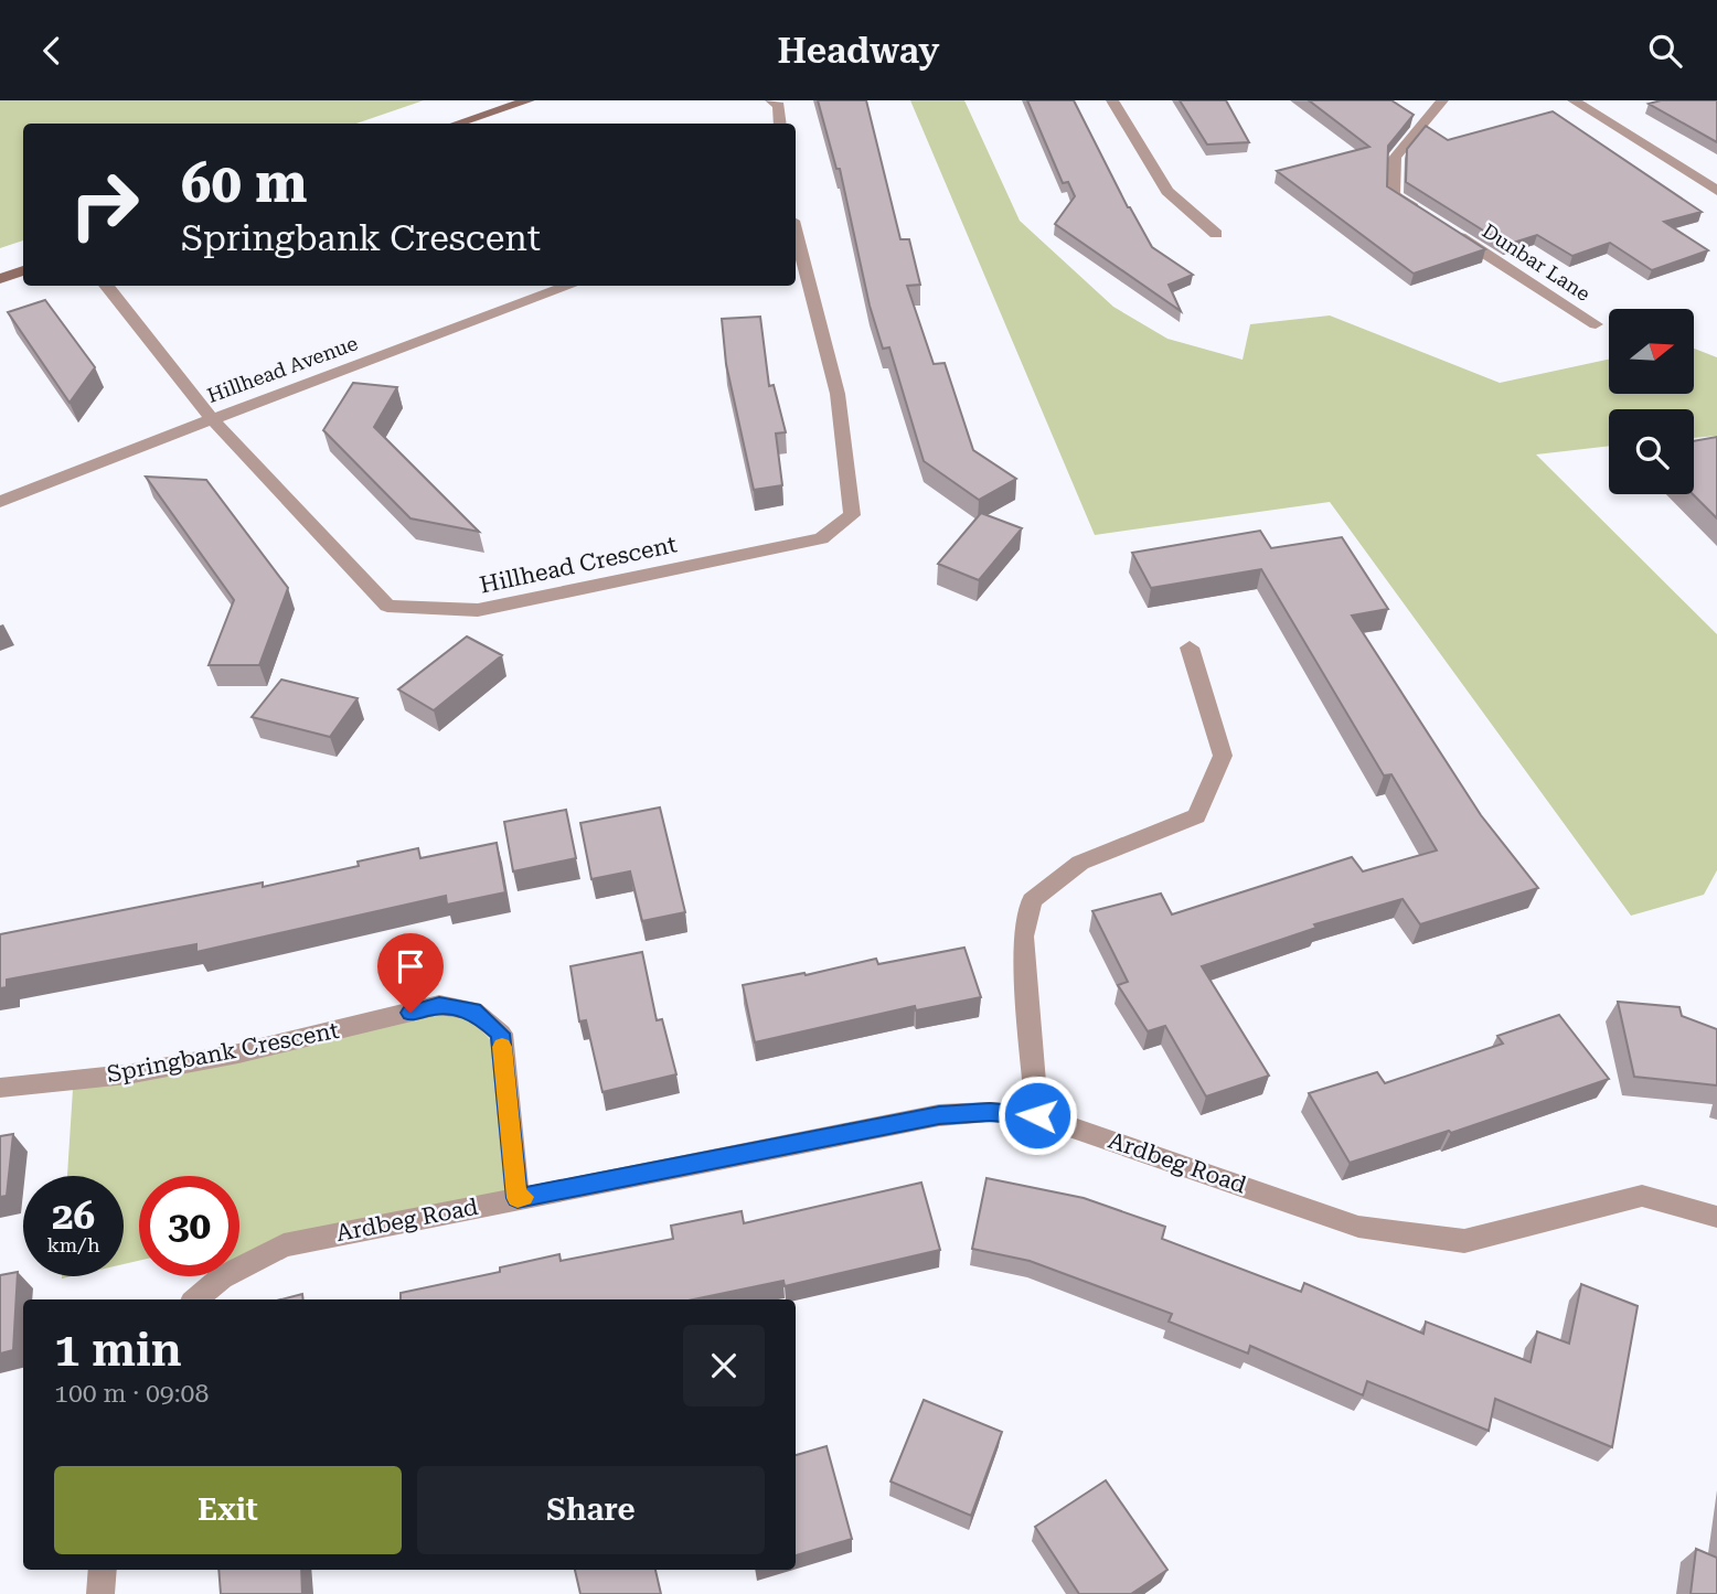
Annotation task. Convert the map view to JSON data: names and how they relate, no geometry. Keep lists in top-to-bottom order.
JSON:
{
  "streets": {
    "street": [
      "Dunbar Lane",
      "Hillhead Avenue",
      "Hillhead Crescent",
      "Springbank Crescent",
      "Ardbeg Road"
    ]
  },
  "crossings": [
    ["Hillhead Avenue", "Hillhead Crescent"],
    ["Springbank Crescent", "Ardbeg Road"]
  ],
  "north": "right",
  "page": {
    "header": "Headway",
    "turn": ["60 m", "Springbank Crescent"],
    "speed": "26 km/h",
    "limit": "30",
    "heading": ["1 min", "100 m · 09:08"],
    "buttons": ["Exit", "Share"]
  }
}
